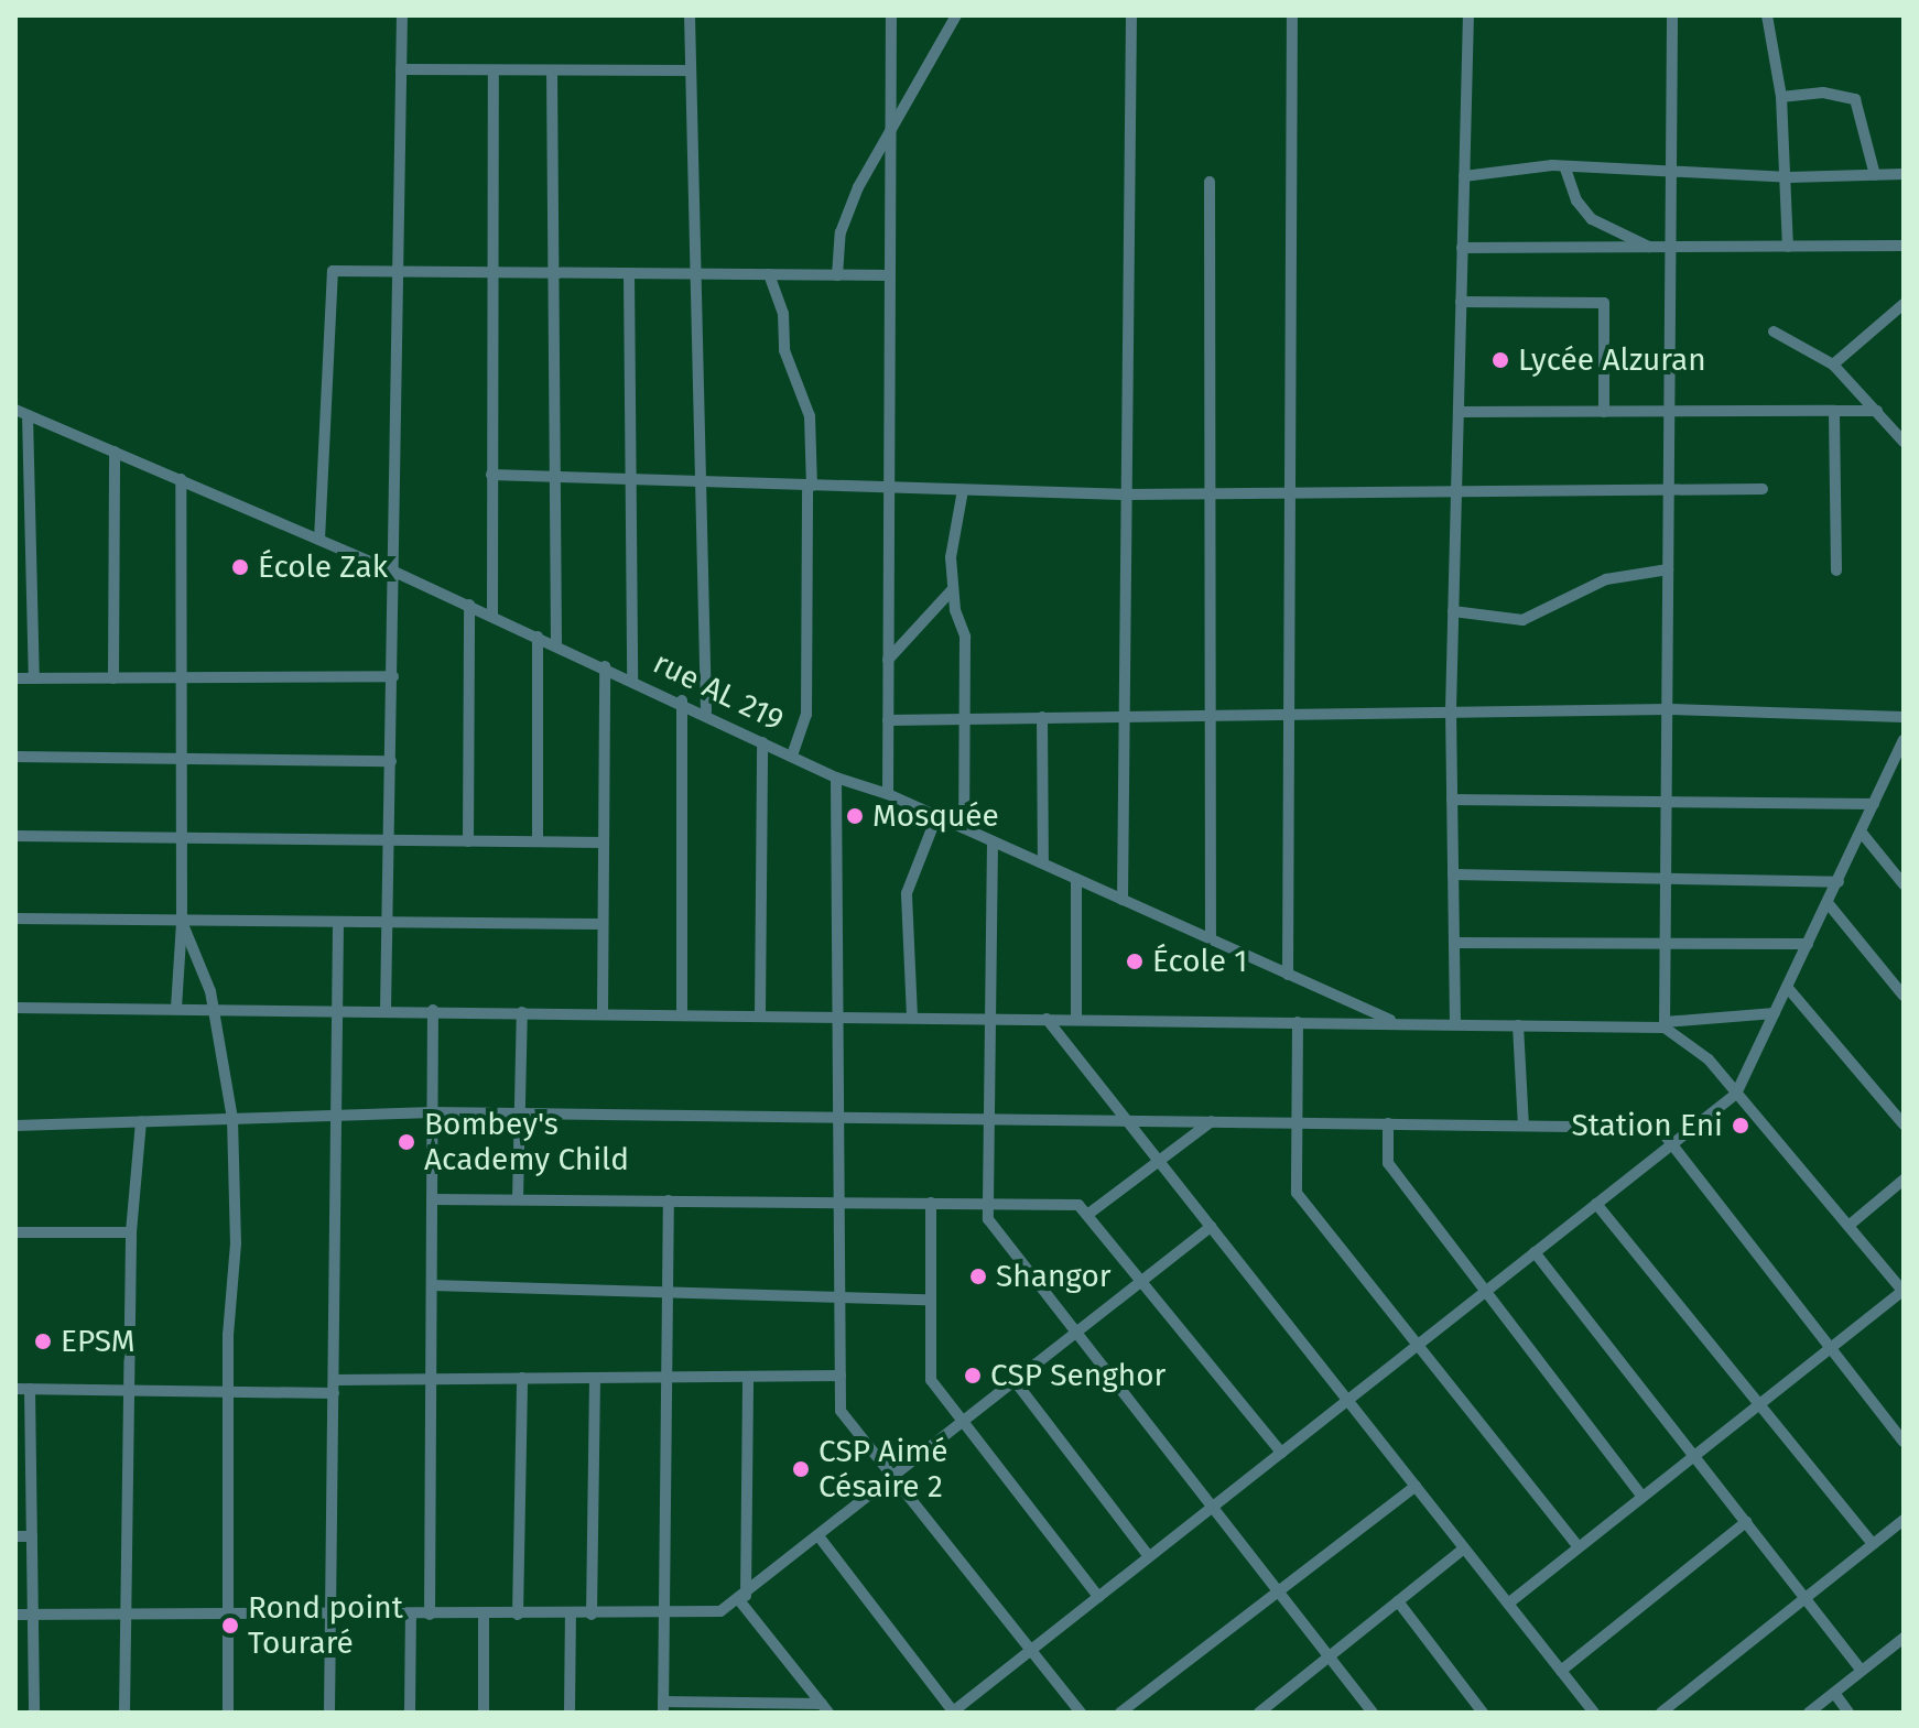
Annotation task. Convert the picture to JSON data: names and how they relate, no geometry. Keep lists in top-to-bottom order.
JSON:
{
  "streets": {
    "street": ["rue AL 219"]
  },
  "places": [
    "Lycée Alzuran",
    "École Zak",
    "Mosquée",
    "École 1",
    "Station Eni",
    "Bombey's Academy Child",
    "Shangor",
    "EPSM",
    "CSP Senghor",
    "CSP Aimé Césaire 2",
    "Rond point Touraré"
  ]
}
